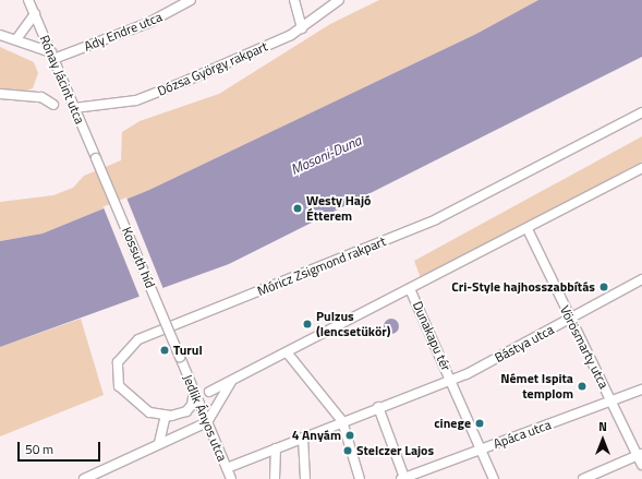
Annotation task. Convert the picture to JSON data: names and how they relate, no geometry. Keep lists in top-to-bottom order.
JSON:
{
  "streets": {
    "street": [
      "Ady Endre utca",
      "Dózsa György rakpart",
      "Rónay Jácint utca",
      "Kossuth híd",
      "Móricz Zsigmond rakpart",
      "Dunakapu tér",
      "Bástya utca",
      "Vörösmarty utca",
      "Jedlik Ányos utca",
      "Apáca utca"
    ]
  },
  "crossings": [
    ["Ady Endre utca", "Rónay Jácint utca"],
    ["Dózsa György rakpart", "Rónay Jácint utca"],
    ["Rónay Jácint utca", "Kossuth híd"],
    ["Kossuth híd", "Jedlik Ányos utca"],
    ["Dunakapu tér", "Bástya utca"],
    ["Dunakapu tér", "Jedlik Ányos utca"],
    ["Bástya utca", "Vörösmarty utca"],
    ["Vörösmarty utca", "Apáca utca"]
  ],
  "water": ["Mosoni-Duna"],
  "places": [
    "Westy Hajó Étterem",
    "Cri-Style hajhosszabbítás",
    "Pulzus (lencsetükör)",
    "Turul",
    "Német Ispita templom",
    "cinege",
    "4 Anyám",
    "Stelczer Lajos"
  ],
  "scale_bar": "50 m",
  "north": "top"
}
